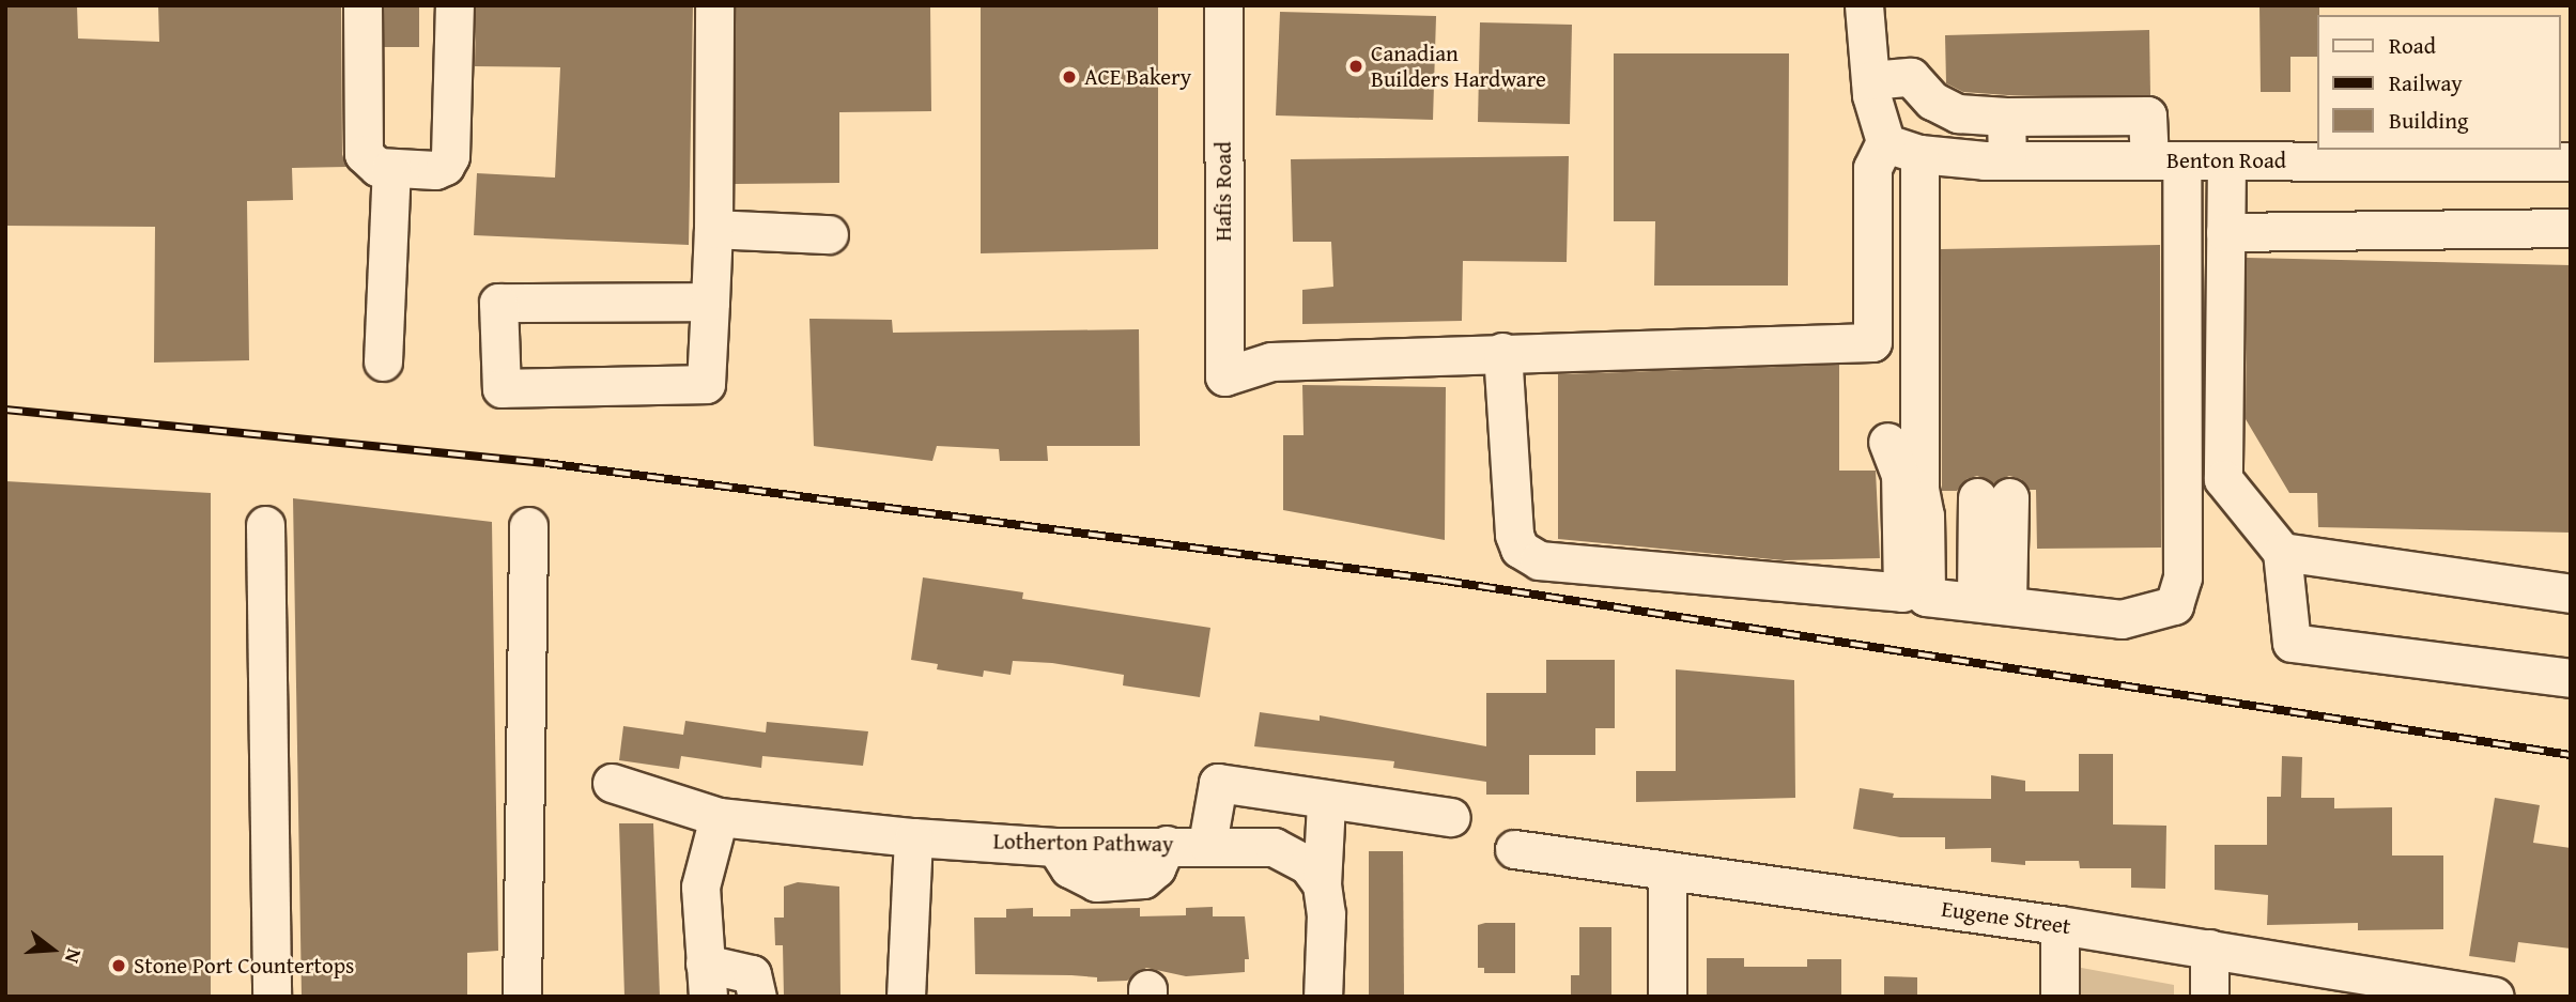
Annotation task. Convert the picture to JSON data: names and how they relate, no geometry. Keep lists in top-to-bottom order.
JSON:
{
  "streets": {
    "street": [
      "Benton Road",
      "Hafis Road",
      "Lotherton Pathway",
      "Eugene Street"
    ]
  },
  "places": ["Canadian Builders Hardware", "ACE Bakery", "Stone Port Countertops"],
  "legend": ["Road", "Railway", "Building"],
  "north": "right"
}
